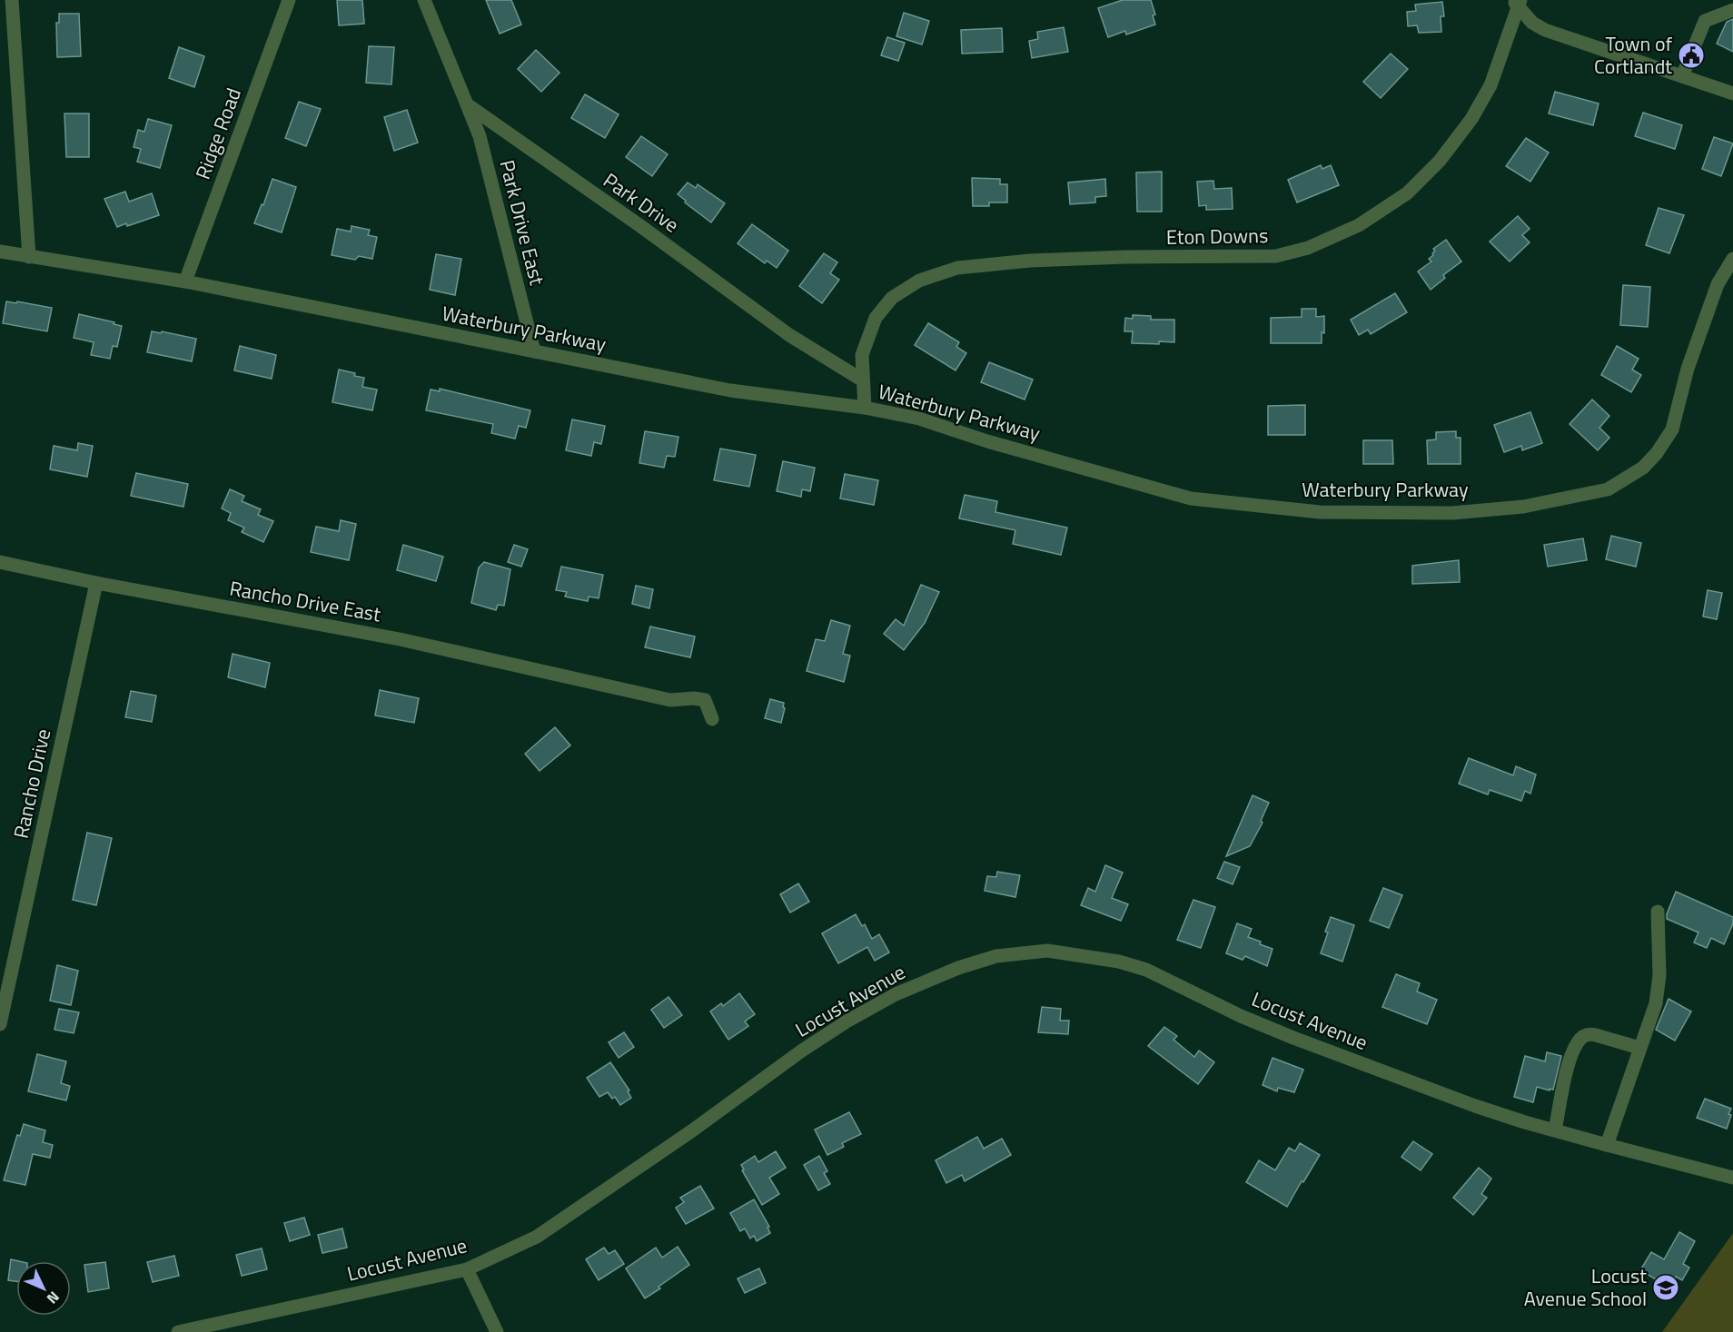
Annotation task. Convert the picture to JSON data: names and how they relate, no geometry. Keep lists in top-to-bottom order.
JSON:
{
  "streets": {
    "street": [
      "Ridge Road",
      "Park Drive",
      "Park Drive East",
      "Eton Downs",
      "Waterbury Parkway",
      "Rancho Drive East",
      "Rancho Drive",
      "Locust Avenue"
    ]
  },
  "crossings": [
    ["Ridge Road", "Waterbury Parkway"],
    ["Park Drive", "Park Drive East"],
    ["Park Drive", "Eton Downs"],
    ["Park Drive East", "Waterbury Parkway"],
    ["Rancho Drive East", "Rancho Drive"]
  ],
  "places": {
    "public building": ["Town of Cortlandt"],
    "school or university": ["Locust Avenue School"]
  },
  "north": "bottom right"
}
